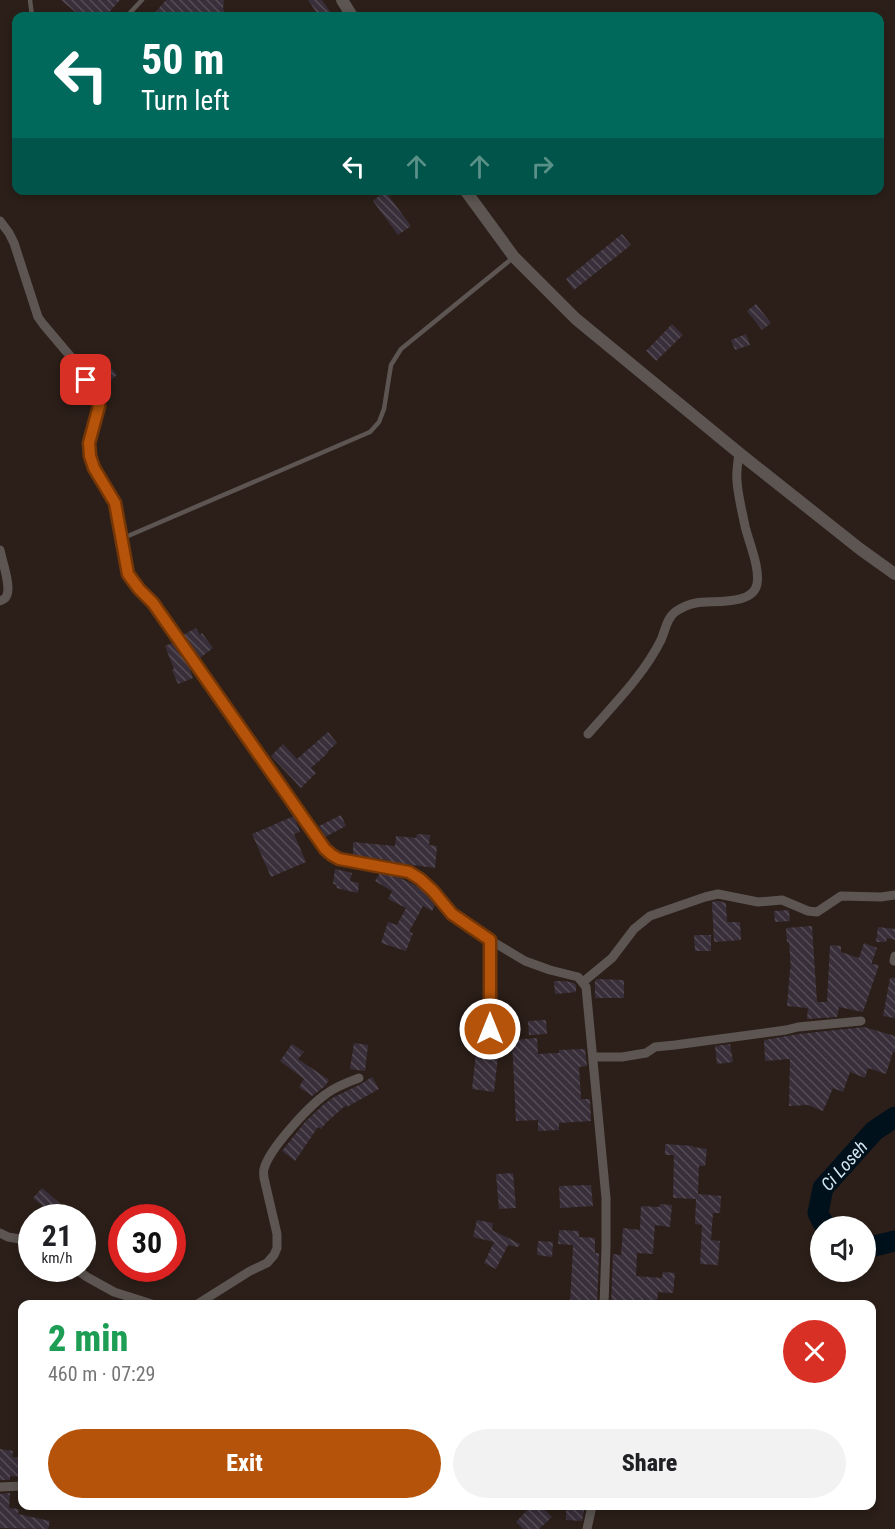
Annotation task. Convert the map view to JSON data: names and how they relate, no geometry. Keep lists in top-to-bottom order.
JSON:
{
  "water": ["Ci Loseh"],
  "page": {
    "turn": ["50 m", "Turn left"],
    "speed": "21 km/h",
    "limit": "30",
    "heading": ["2 min", "460 m · 07:29"],
    "buttons": ["Exit", "Share"]
  }
}
